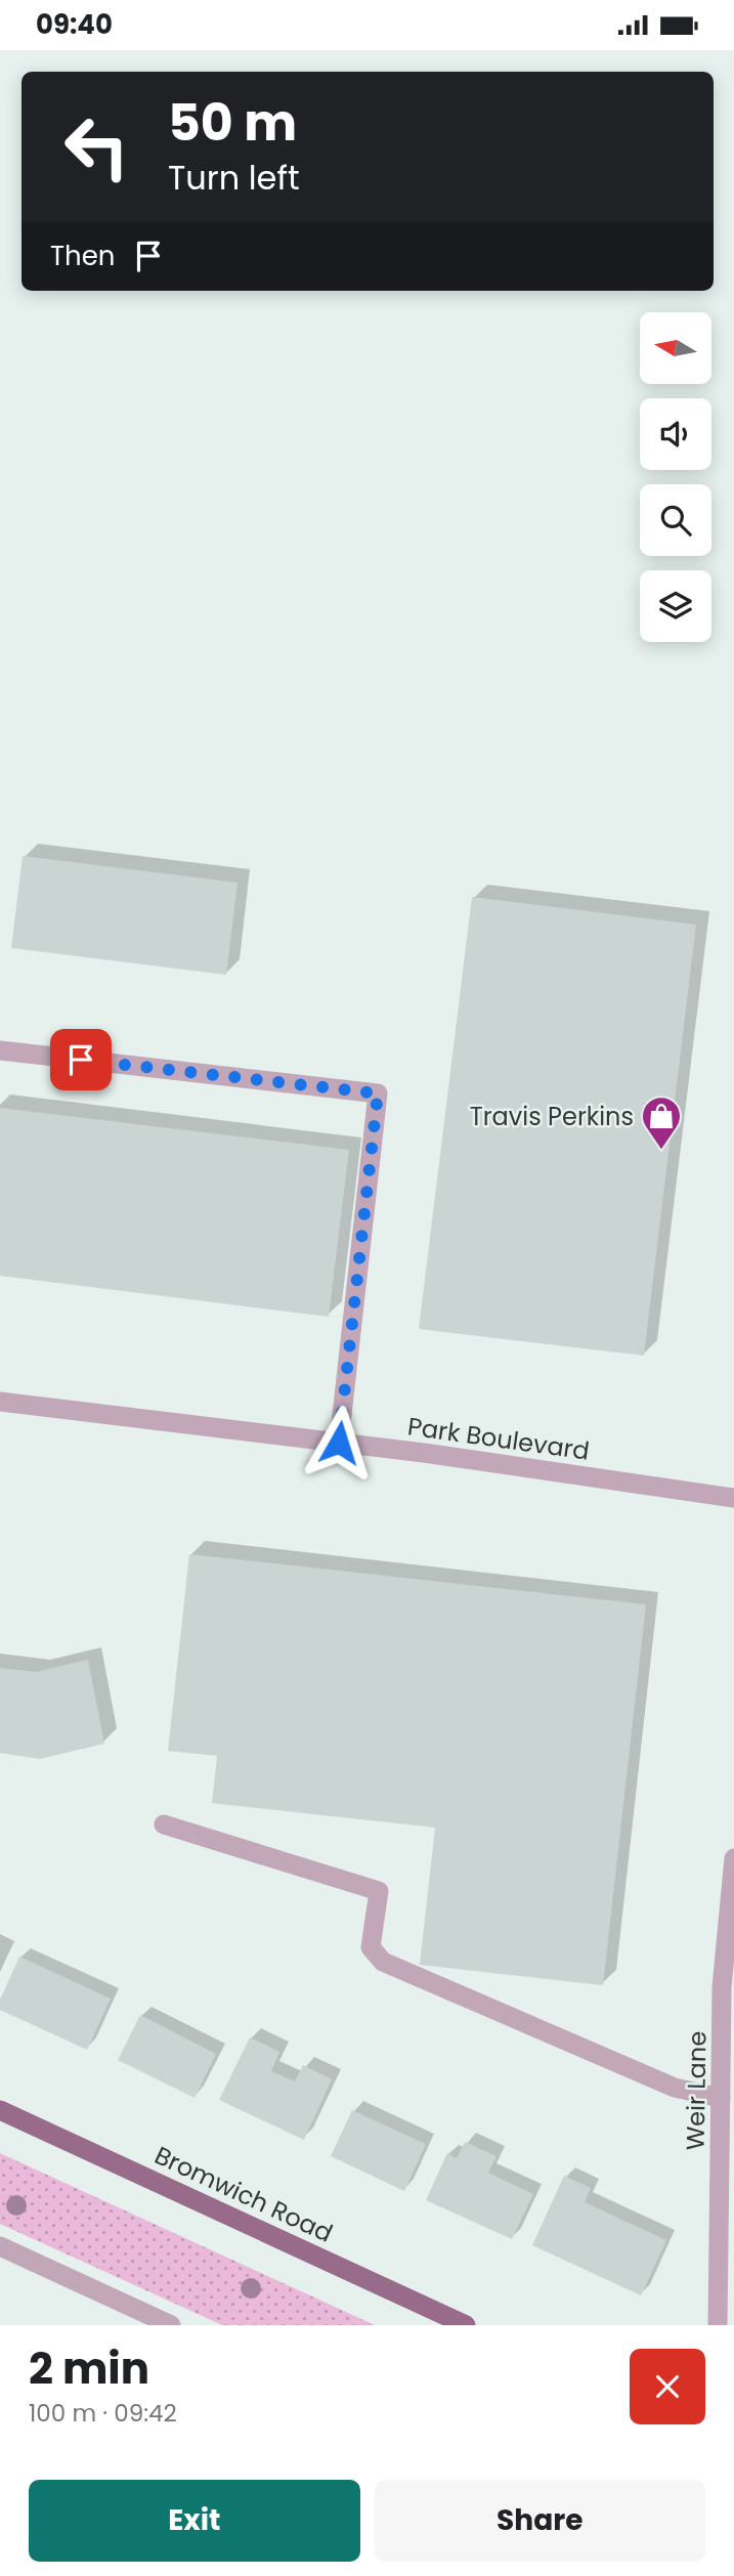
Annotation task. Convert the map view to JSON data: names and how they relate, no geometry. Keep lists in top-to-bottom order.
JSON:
{
  "streets": {
    "main road": ["Bromwich Road"],
    "street": ["Park Boulevard", "Weir Lane"]
  },
  "places": {
    "shop": ["Travis Perkins"]
  },
  "north": "left",
  "page": {
    "status": "09:40",
    "turn": ["50 m", "Turn left"],
    "then": "Then",
    "heading": ["2 min", "100 m · 09:42"],
    "buttons": ["Exit", "Share"]
  }
}
